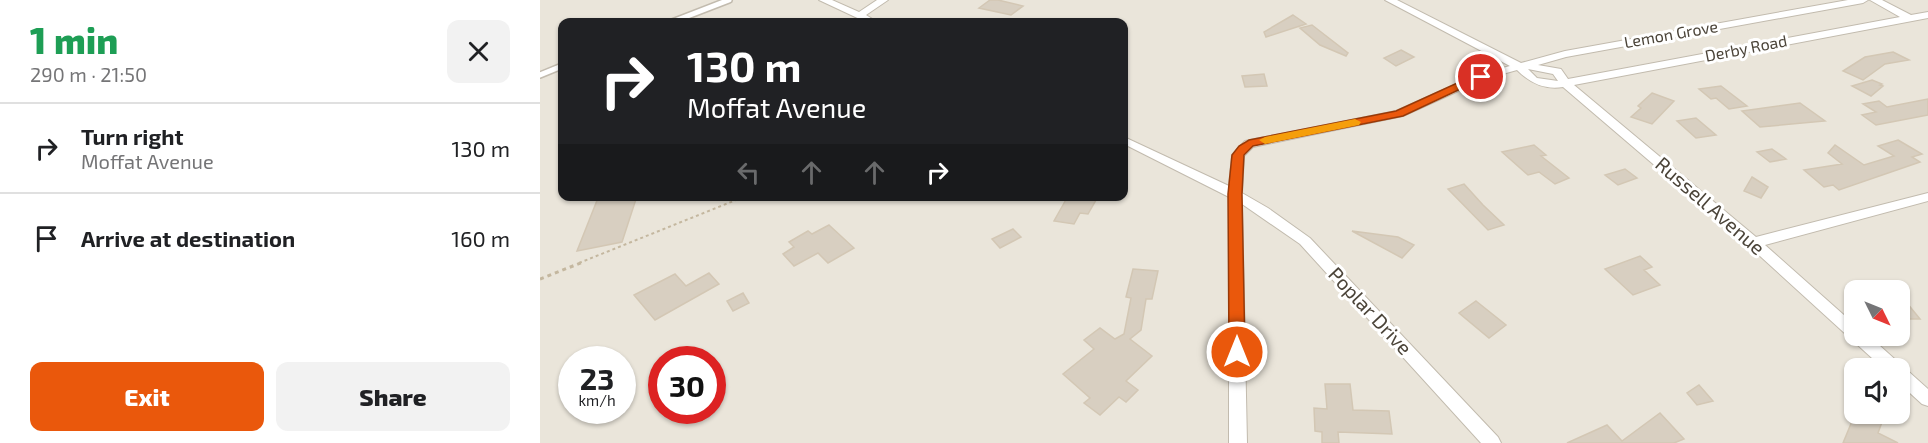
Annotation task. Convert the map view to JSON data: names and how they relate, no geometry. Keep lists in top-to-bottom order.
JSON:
{
  "streets": {
    "street": [
      "Lemon Grove",
      "Derby Road",
      "Russell Avenue",
      "Poplar Drive"
    ]
  },
  "crossings": [
    ["Lemon Grove", "Derby Road"],
    ["Lemon Grove", "Poplar Drive"],
    ["Derby Road", "Russell Avenue"]
  ],
  "north": "bottom right",
  "page": {
    "heading": ["1 min", "290 m · 21:50"],
    "turn": ["130 m", "Moffat Avenue"],
    "list": [
      {
        "name": "Turn right",
        "note": "Moffat Avenue",
        "value": "130 m"
      },
      {
        "name": "Arrive at destination",
        "value": "160 m"
      }
    ],
    "speed": "23 km/h",
    "limit": "30",
    "buttons": ["Exit", "Share"]
  }
}
